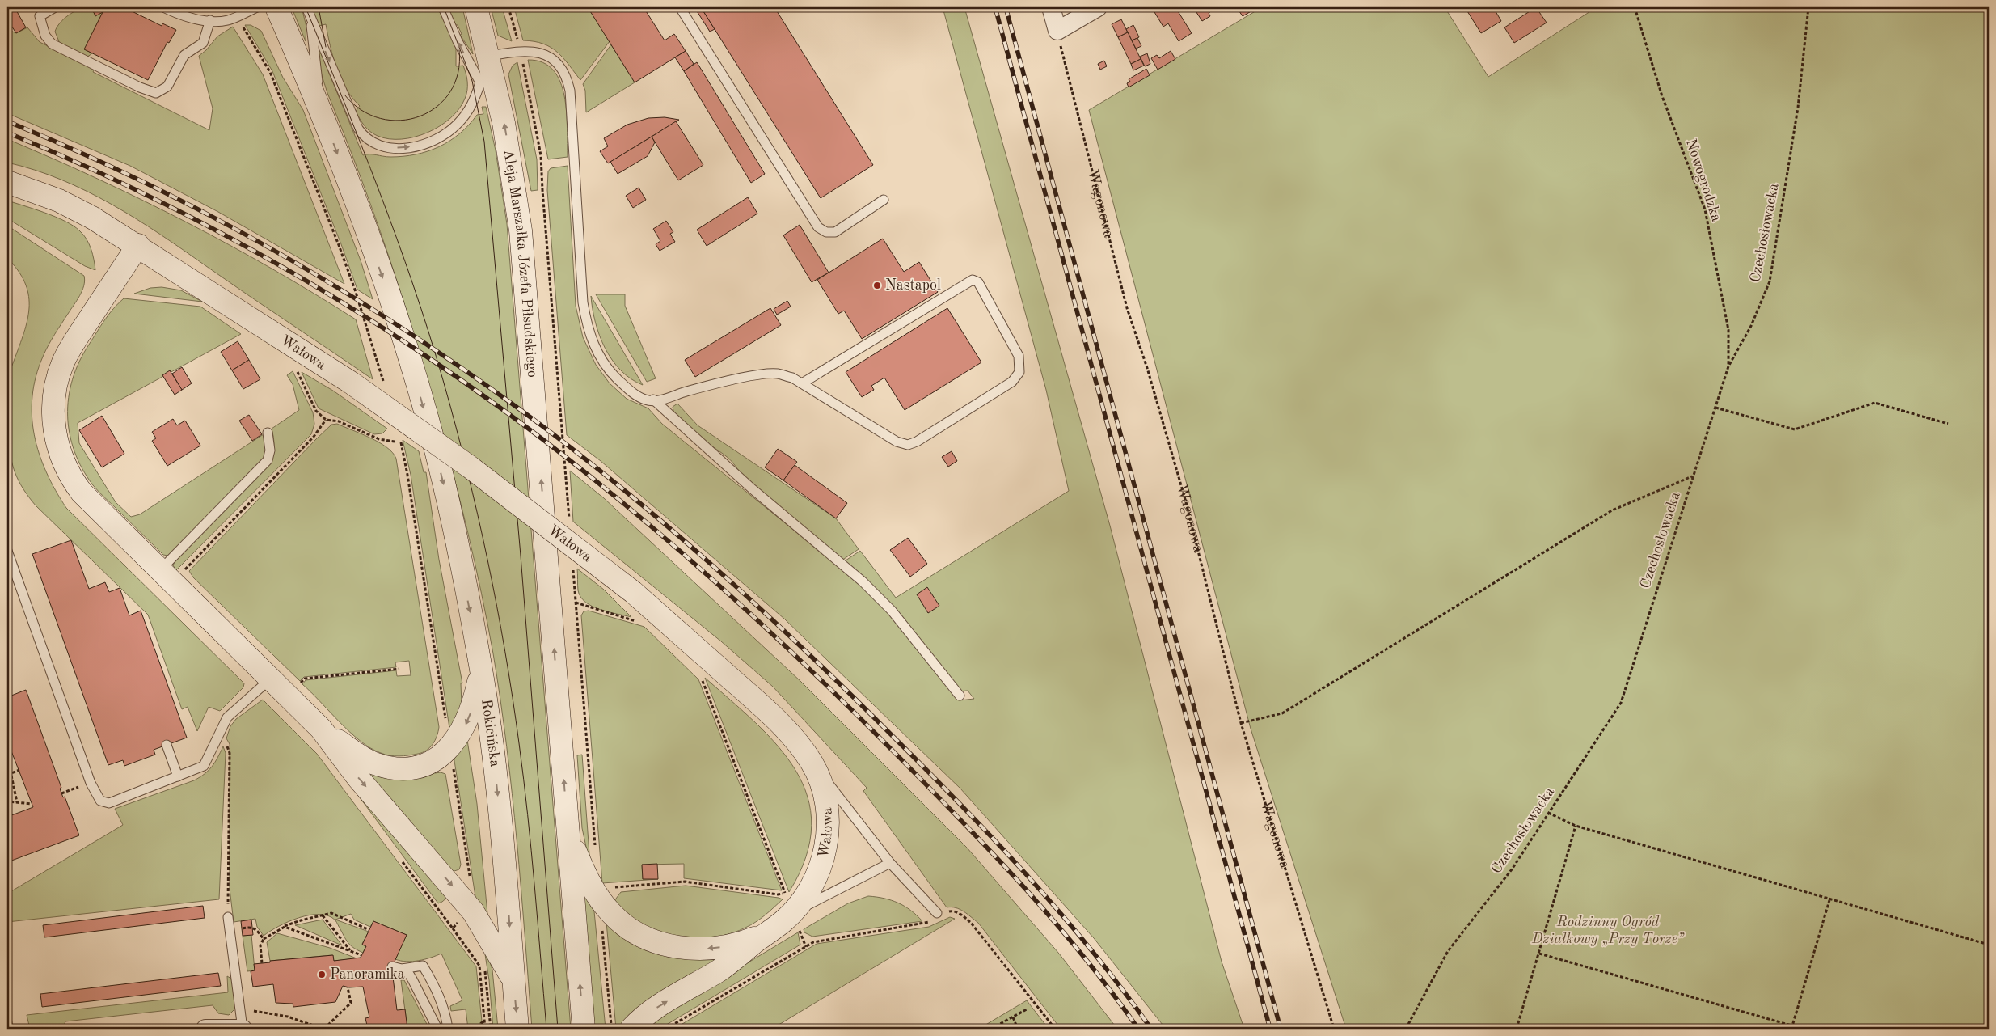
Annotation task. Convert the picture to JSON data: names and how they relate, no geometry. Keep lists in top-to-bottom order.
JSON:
{
  "streets": {
    "main road": ["Aleja Marszałka Józefa Piłsudskiego", "Wałowa", "Rokicińska"],
    "path": ["Nowogrodzka", "Wagonowa", "Czechosłowacka"]
  },
  "crossings": [
    ["Nowogrodzka", "Czechosłowacka"]
  ],
  "one_way": ["Aleja Marszałka Józefa Piłsudskiego"],
  "parks": ["Rodzinny Ogród Działkowy „Przy Torze”"],
  "places": ["Nastapol", "Panoramika"]
}
